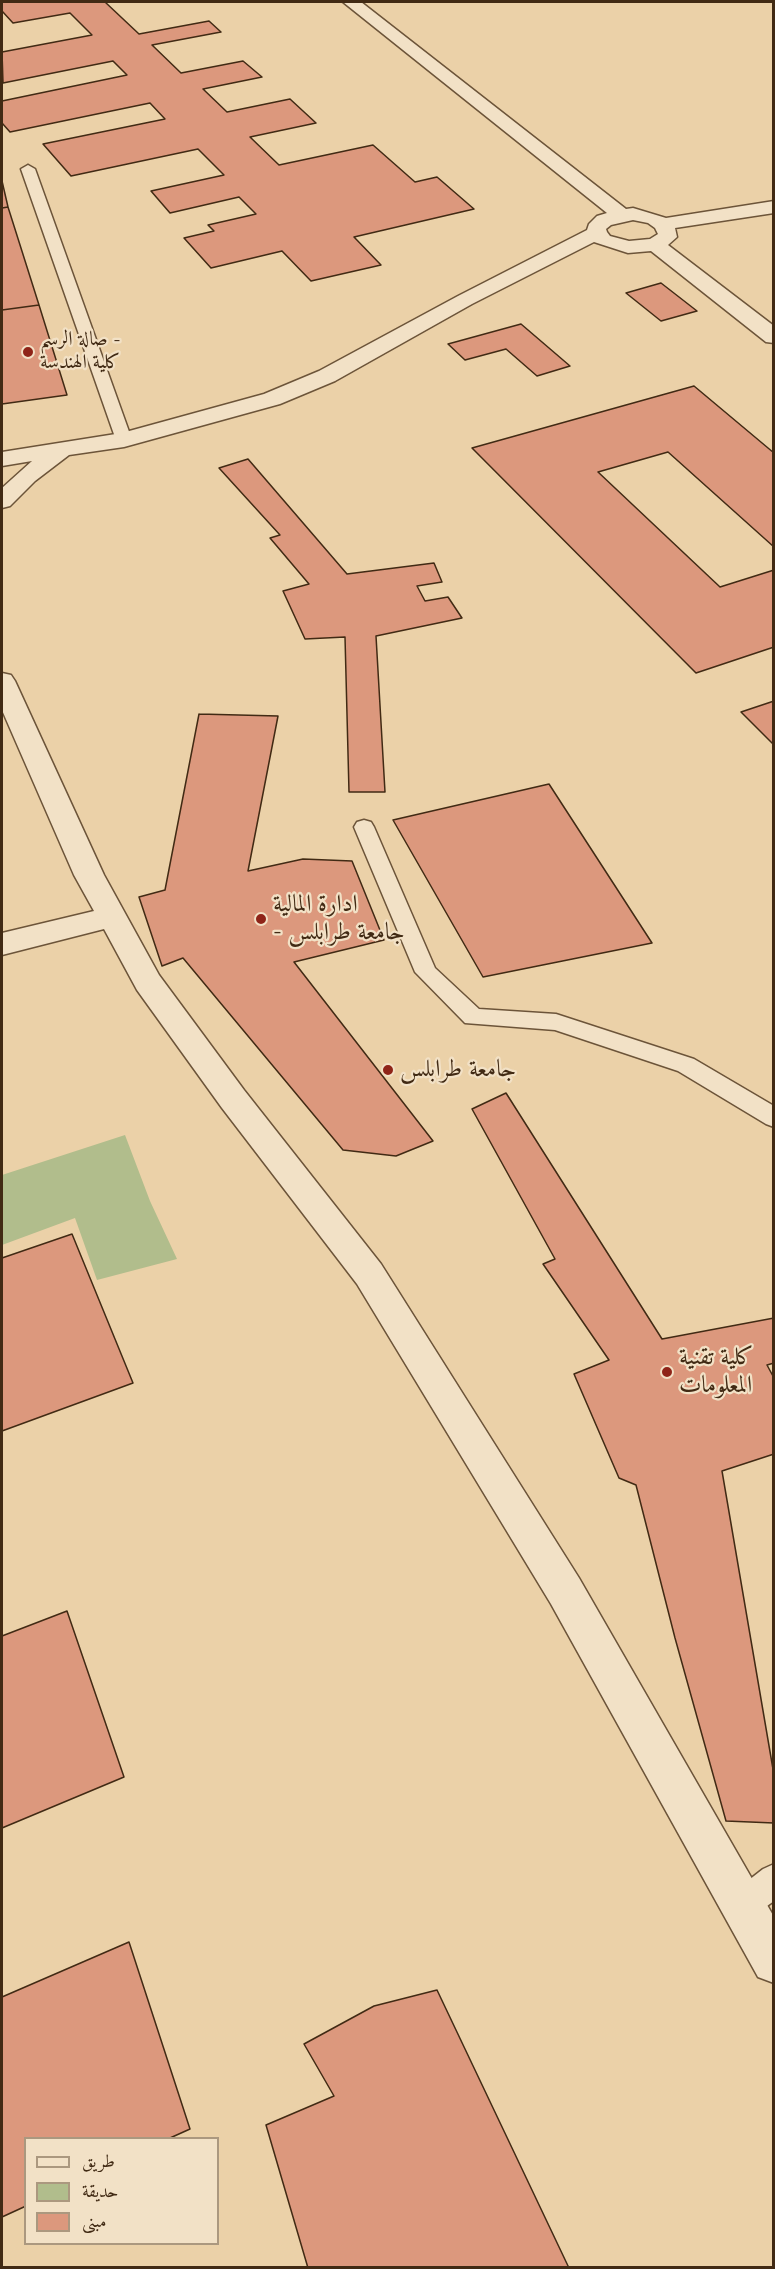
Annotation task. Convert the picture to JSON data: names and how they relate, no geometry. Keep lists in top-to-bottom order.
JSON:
{
  "places": [
    "صالة الرسم - كلية الهندسة",
    "ادارة المالية - جامعة طرابلس",
    "جامعة طرابلس",
    "كلية تقنية المعلومات"
  ],
  "legend": ["طريق", "حديقة", "مبنى"]
}
